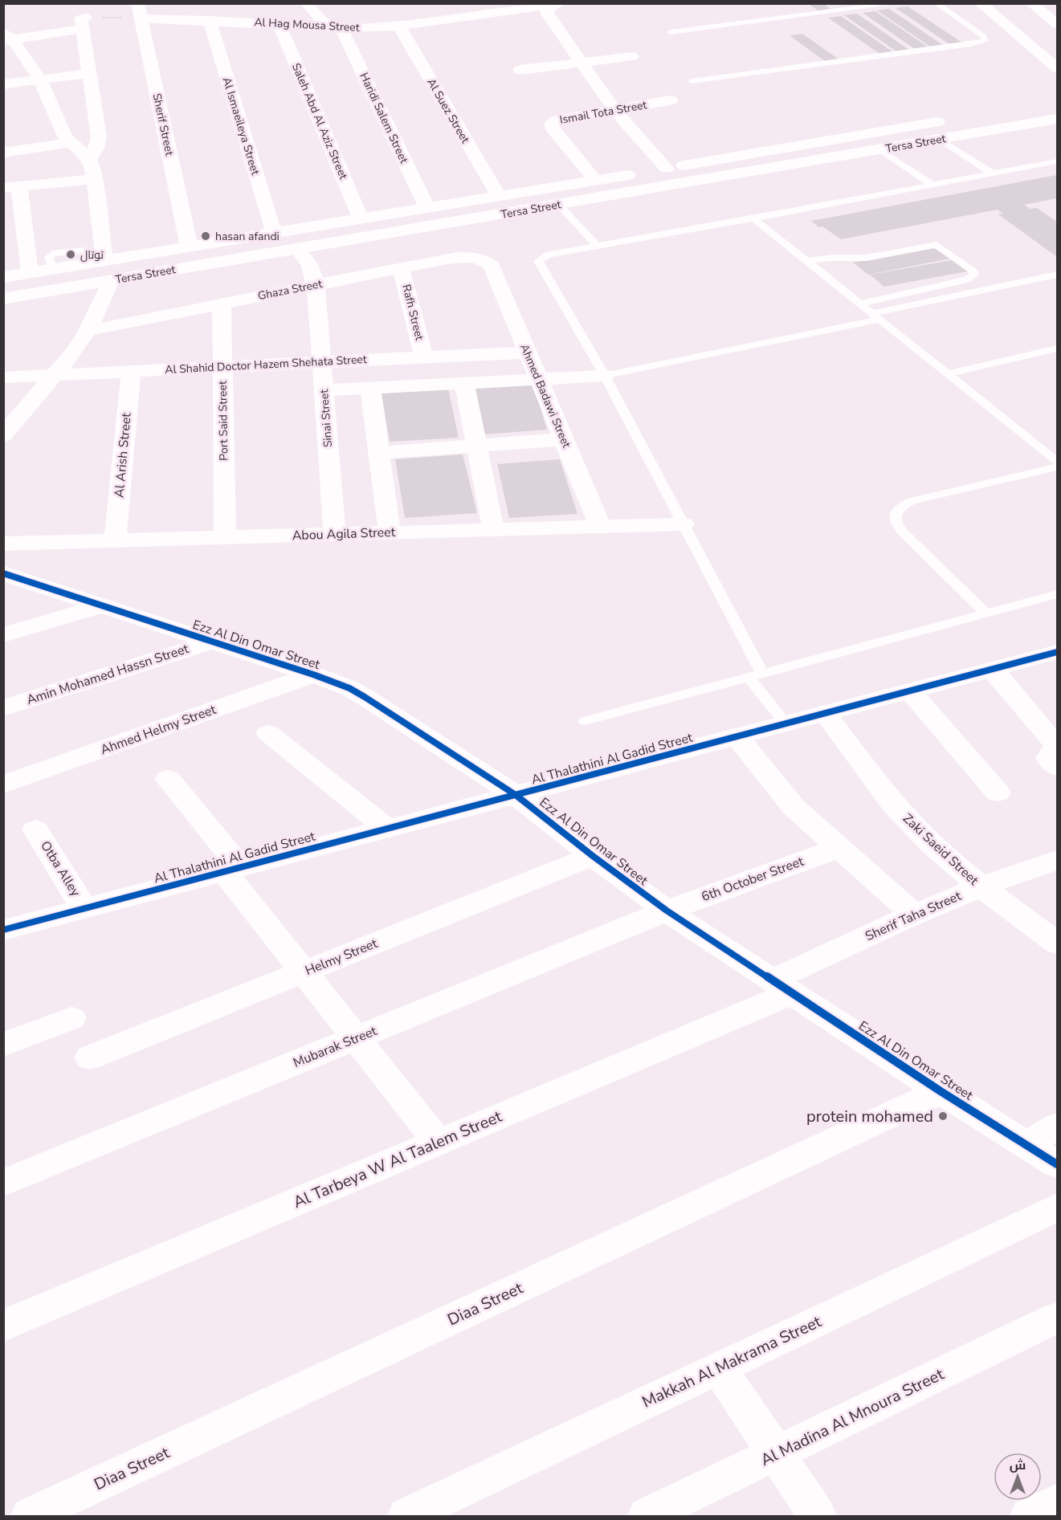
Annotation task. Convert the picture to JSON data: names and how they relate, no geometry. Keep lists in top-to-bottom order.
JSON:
{
  "streets": {
    "street": [
      "Al Hag Mousa Street",
      "Al Suez Street",
      "Ismail Tota Street",
      "Haridi Salem Street",
      "Saleh Abd Al Aziz Street",
      "Sherif Street",
      "Al Ismaeileya Street",
      "Tersa Street",
      "Ghaza Street",
      "Rafh Street",
      "Al Shahid Doctor Hazem Shehata Street",
      "Ahmed Badawi Street",
      "Sinai Street",
      "Port Said Street",
      "Al Arish Street",
      "Abou Agila Street",
      "Ezz Al Din Omar Street",
      "Amin Mohamed Hassn Street",
      "Ahmed Helmy Street",
      "Al Thalathini Al Gadid Street",
      "Zaki Saeid Street",
      "Otba Alley",
      "6th October Street",
      "Sherif Taha Street",
      "Helmy Street",
      "Mubarak Street",
      "Al Tarbeya W Al Taalem Street",
      "Diaa Street",
      "Makkah Al Makrama Street",
      "Al Madina Al Mnoura Street"
    ]
  },
  "crossings": [
    ["Al Hag Mousa Street", "Al Suez Street"],
    ["Al Hag Mousa Street", "Haridi Salem Street"],
    ["Al Hag Mousa Street", "Saleh Abd Al Aziz Street"],
    ["Al Hag Mousa Street", "Sherif Street"],
    ["Al Hag Mousa Street", "Al Ismaeileya Street"],
    ["Al Suez Street", "Tersa Street"],
    ["Ismail Tota Street", "Tersa Street"],
    ["Haridi Salem Street", "Tersa Street"],
    ["Saleh Abd Al Aziz Street", "Tersa Street"],
    ["Sherif Street", "Tersa Street"],
    ["Al Ismaeileya Street", "Tersa Street"],
    ["Tersa Street", "Sinai Street"],
    ["Ghaza Street", "Rafh Street"],
    ["Ghaza Street", "Ahmed Badawi Street"],
    ["Ghaza Street", "Sinai Street"],
    ["Ghaza Street", "Port Said Street"],
    ["Rafh Street", "Al Shahid Doctor Hazem Shehata Street"],
    ["Al Shahid Doctor Hazem Shehata Street", "Ahmed Badawi Street"],
    ["Al Shahid Doctor Hazem Shehata Street", "Sinai Street"],
    ["Al Shahid Doctor Hazem Shehata Street", "Port Said Street"],
    ["Al Shahid Doctor Hazem Shehata Street", "Al Arish Street"],
    ["Ahmed Badawi Street", "Abou Agila Street"],
    ["Sinai Street", "Abou Agila Street"],
    ["Port Said Street", "Abou Agila Street"],
    ["Al Arish Street", "Abou Agila Street"],
    ["Ezz Al Din Omar Street", "Amin Mohamed Hassn Street"],
    ["Ezz Al Din Omar Street", "Ahmed Helmy Street"],
    ["Ezz Al Din Omar Street", "Al Thalathini Al Gadid Street"],
    ["Ezz Al Din Omar Street", "6th October Street"],
    ["Ezz Al Din Omar Street", "Sherif Taha Street"],
    ["Ezz Al Din Omar Street", "Helmy Street"],
    ["Ezz Al Din Omar Street", "Mubarak Street"],
    ["Ezz Al Din Omar Street", "Al Tarbeya W Al Taalem Street"],
    ["Ezz Al Din Omar Street", "Diaa Street"],
    ["Al Thalathini Al Gadid Street", "Zaki Saeid Street"],
    ["Al Thalathini Al Gadid Street", "Otba Alley"],
    ["Zaki Saeid Street", "Sherif Taha Street"],
    ["6th October Street", "Mubarak Street"],
    ["Sherif Taha Street", "Al Tarbeya W Al Taalem Street"]
  ],
  "places": ["hasan afandi", "توتال", "protein mohamed"],
  "north": "top"
}
